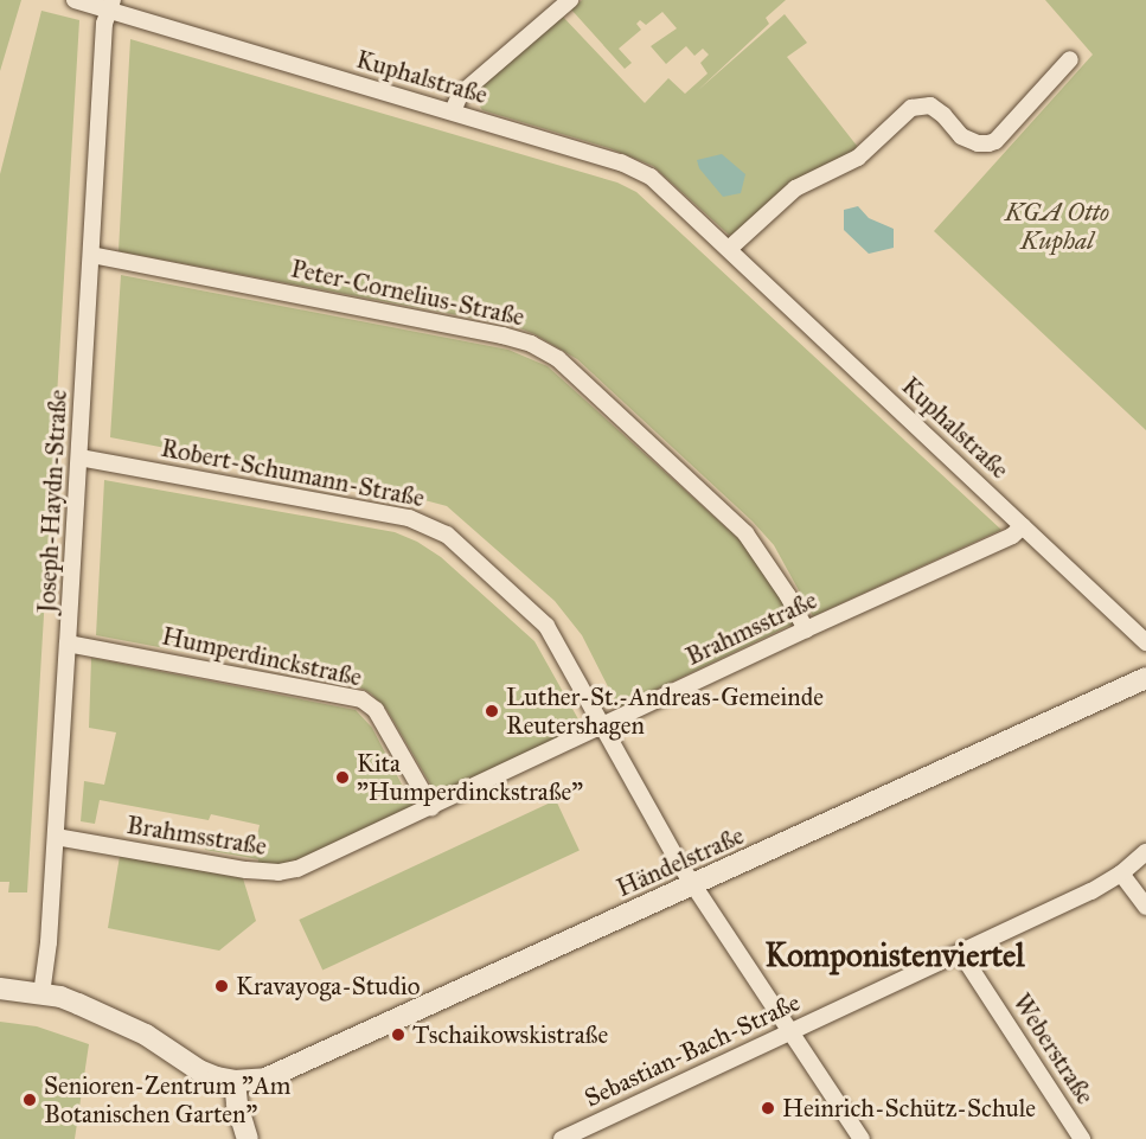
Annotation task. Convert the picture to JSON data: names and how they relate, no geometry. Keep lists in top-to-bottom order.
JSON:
{
  "streets": {
    "street": [
      "Kuphalstraße",
      "Peter-Cornelius-Straße",
      "Robert-Schumann-Straße",
      "Joseph-Haydn-Straße",
      "Brahmsstraße",
      "Humperdinckstraße",
      "Händelstraße",
      "Weberstraße",
      "Sebastian-Bach-Straße"
    ]
  },
  "crossings": [
    ["Kuphalstraße", "Joseph-Haydn-Straße"],
    ["Kuphalstraße", "Brahmsstraße"],
    ["Peter-Cornelius-Straße", "Joseph-Haydn-Straße"],
    ["Peter-Cornelius-Straße", "Brahmsstraße"],
    ["Robert-Schumann-Straße", "Joseph-Haydn-Straße"],
    ["Robert-Schumann-Straße", "Brahmsstraße"],
    ["Robert-Schumann-Straße", "Händelstraße"],
    ["Robert-Schumann-Straße", "Sebastian-Bach-Straße"],
    ["Joseph-Haydn-Straße", "Brahmsstraße"],
    ["Joseph-Haydn-Straße", "Humperdinckstraße"],
    ["Brahmsstraße", "Humperdinckstraße"],
    ["Weberstraße", "Sebastian-Bach-Straße"]
  ],
  "districts": ["Komponistenviertel"],
  "parks": ["KGA Otto Kuphal"],
  "places": [
    "Luther-St.-Andreas-Gemeinde Reutershagen",
    "Kita \"Humperdinckstraße\"",
    "Kravayoga-Studio",
    "Tschaikowskistraße",
    "Senioren-Zentrum \"Am Botanischen Garten\"",
    "Heinrich-Schütz-Schule"
  ]
}
